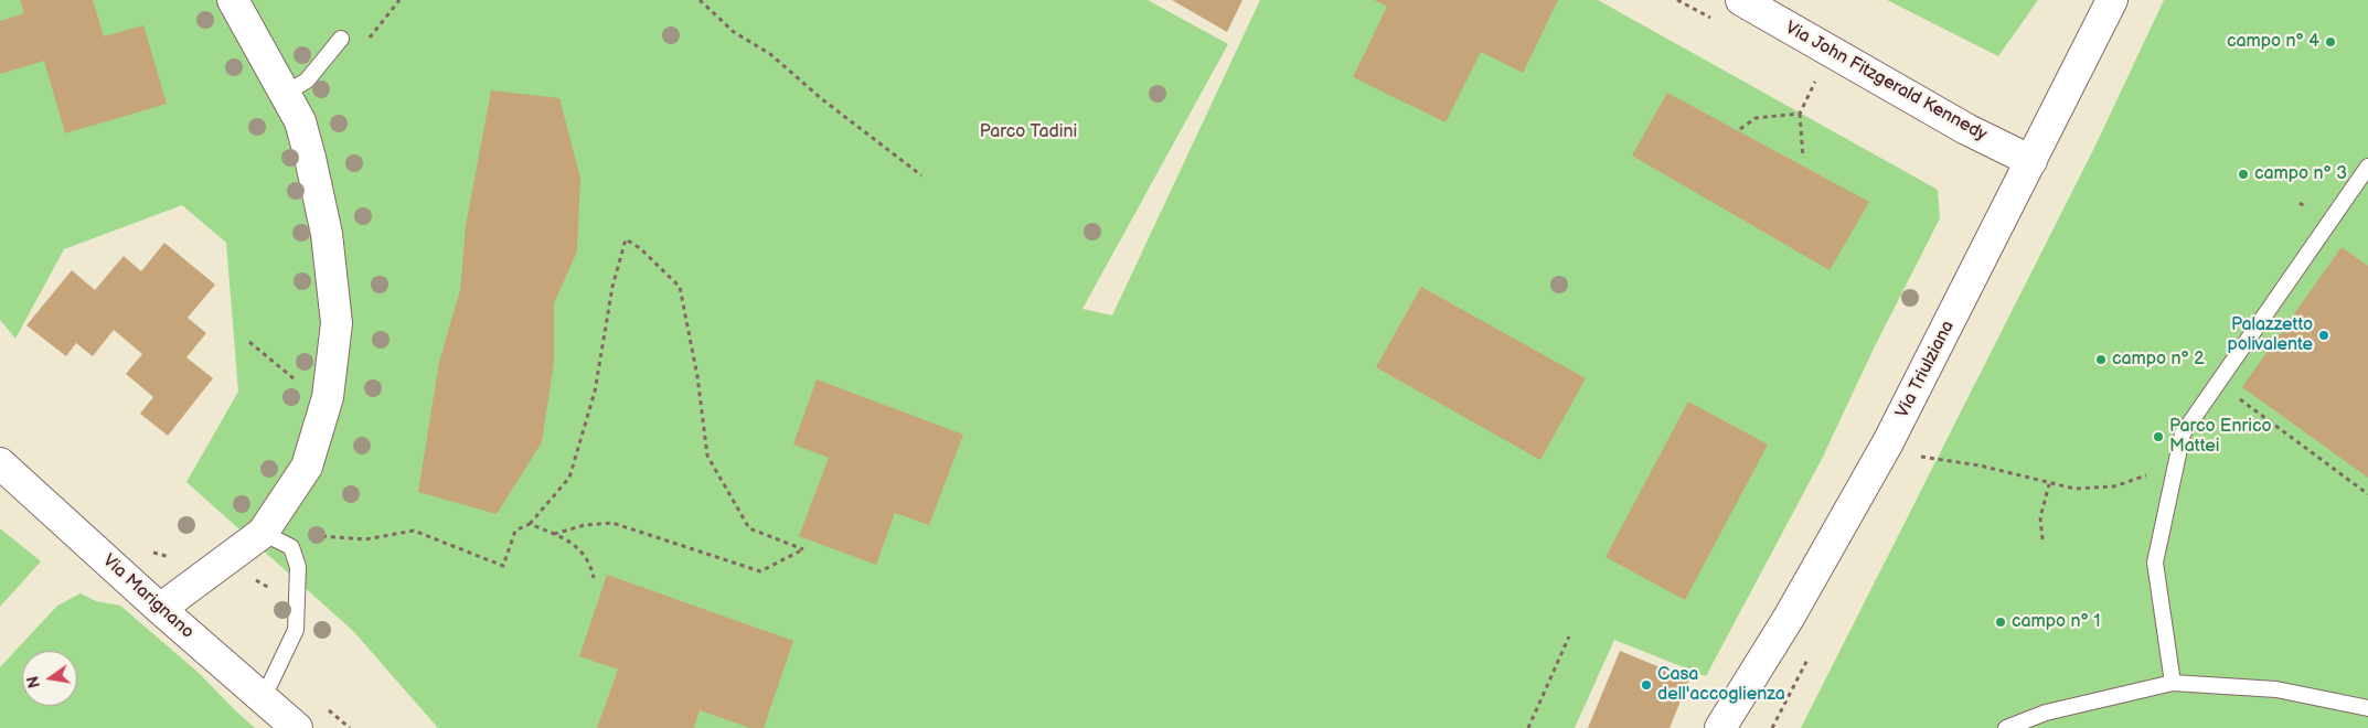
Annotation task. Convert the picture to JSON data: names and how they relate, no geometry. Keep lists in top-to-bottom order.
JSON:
{
  "streets": {
    "street": ["Via John Fitzgerald Kennedy", "Via Triulziana", "Via Marignano"]
  },
  "crossings": [
    ["Via John Fitzgerald Kennedy", "Via Triulziana"]
  ],
  "parks": ["Parco Tadini"],
  "places": [
    "campo n° 4",
    "campo n° 3",
    "Palazzetto polivalente",
    "campo n° 2",
    "Parco Enrico Mattei",
    "campo n° 1",
    "Casa dell'accoglienza"
  ],
  "north": "left"
}
